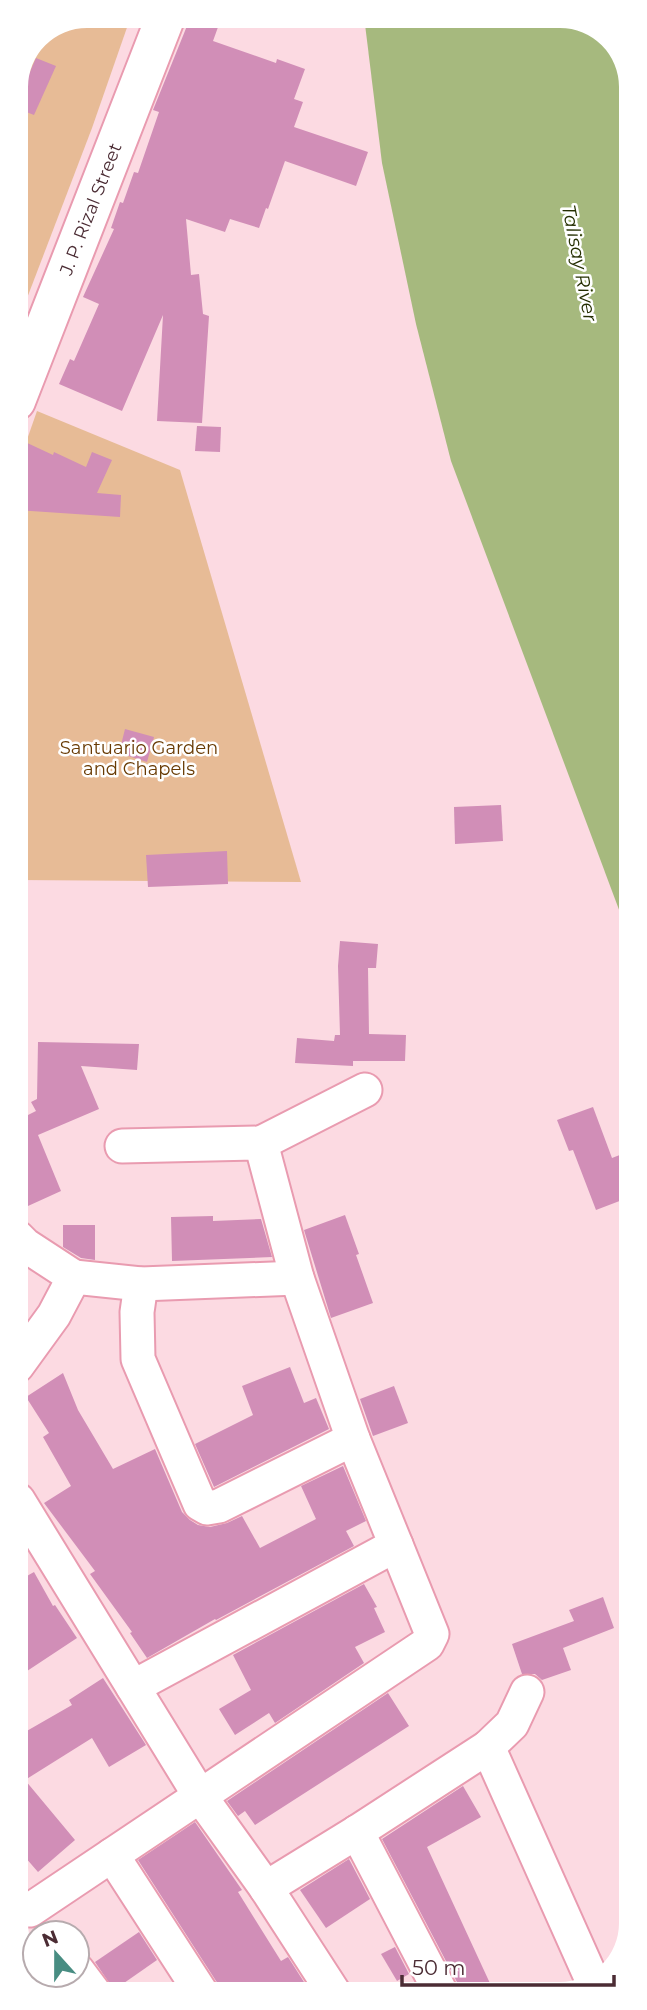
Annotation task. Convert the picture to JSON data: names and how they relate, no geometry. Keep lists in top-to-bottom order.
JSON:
{
  "streets": {
    "street": ["J. P. Rizal Street"]
  },
  "water": ["Talisay River"],
  "parks": ["Santuario Garden and Chapels"],
  "scale_bar": "50 m",
  "north": "top"
}
